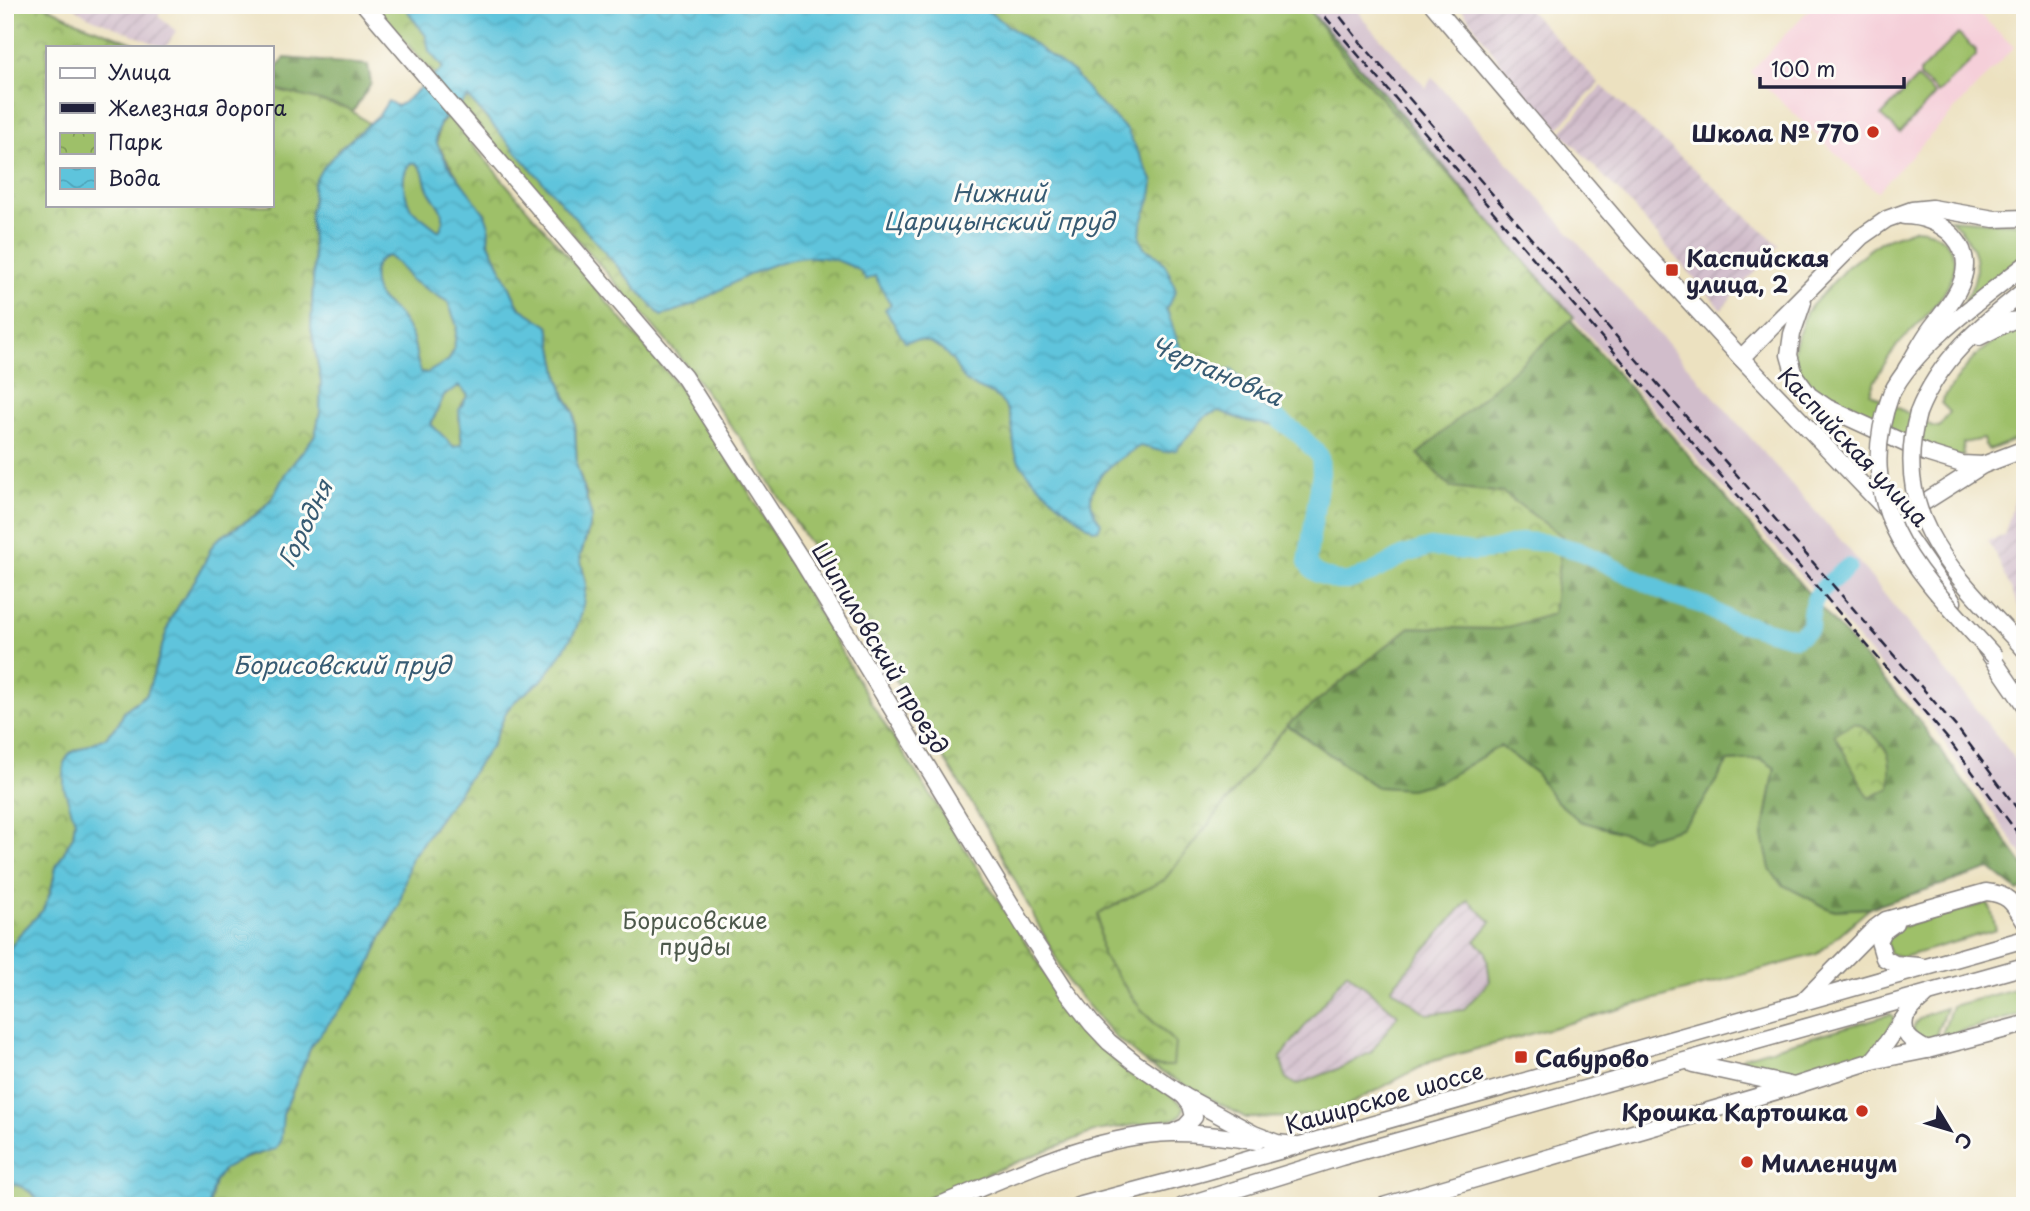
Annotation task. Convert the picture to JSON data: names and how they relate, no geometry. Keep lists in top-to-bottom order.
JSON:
{
  "streets": {
    "main road": ["Каспийская улица", "Шипиловский проезд", "Каширское шоссе"]
  },
  "crossings": [
    ["Шипиловский проезд", "Каширское шоссе"]
  ],
  "water": [
    "Нижний Царицынский пруд",
    "Чертановка",
    "Городня",
    "Борисовский пруд"
  ],
  "parks": ["Борисовские пруды"],
  "places": {
    "other": ["Школа № 770", "Крошка Картошка", "Миллениум"],
    "transit": ["Каспийская улица, 2", "Сабурово"]
  },
  "legend": [
    "Улица",
    "Железная дорога",
    "Парк",
    "Вода"
  ],
  "scale_bar": "100 m",
  "north": "bottom right"
}
